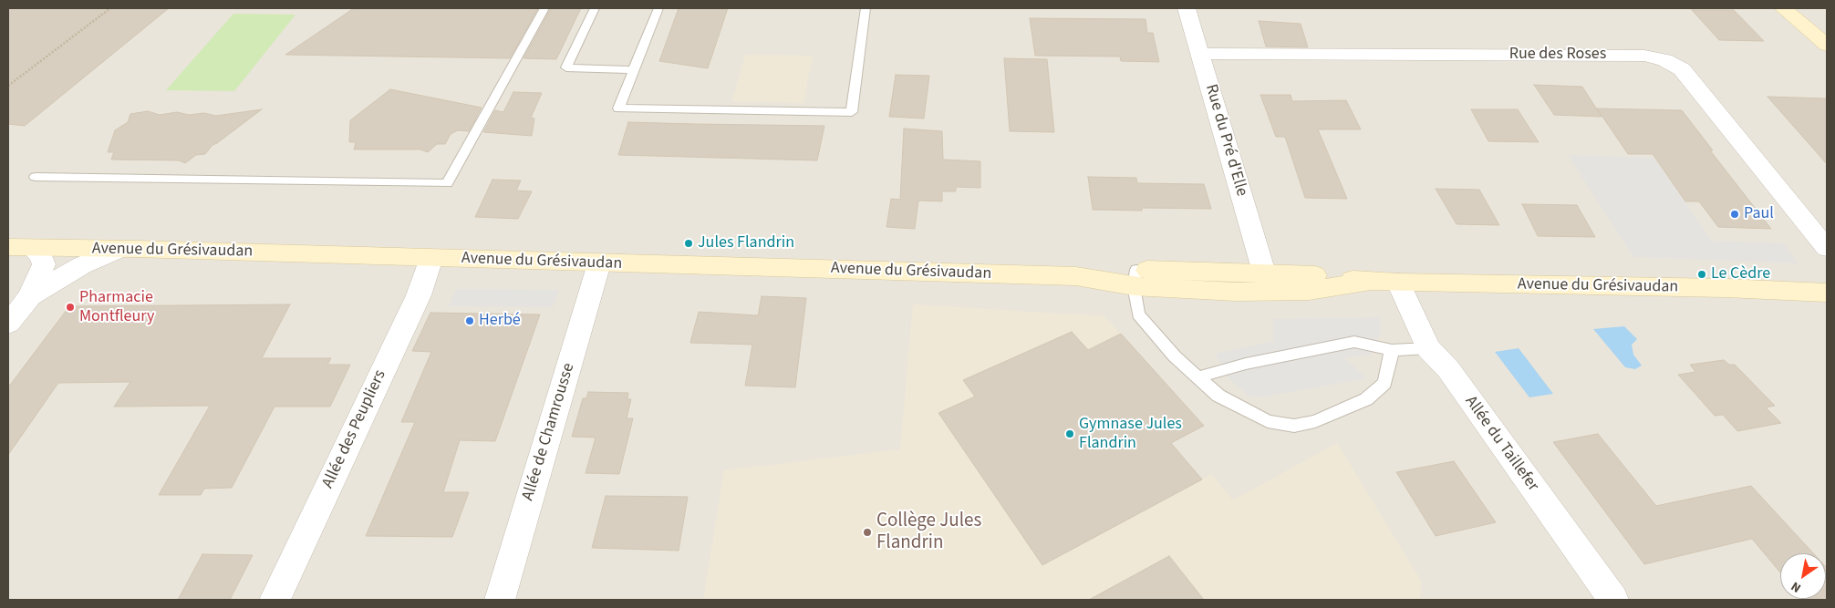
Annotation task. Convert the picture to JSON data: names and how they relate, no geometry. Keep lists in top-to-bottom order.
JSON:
{
  "streets": {
    "street": [
      "Rue des Roses",
      "Rue du Pré d'Elle",
      "Avenue du Grésivaudan",
      "Allée des Peupliers",
      "Allée de Chamrousse",
      "Allée du Taillefer"
    ]
  },
  "crossings": [
    ["Rue des Roses", "Rue du Pré d'Elle"],
    ["Rue du Pré d'Elle", "Avenue du Grésivaudan"],
    ["Avenue du Grésivaudan", "Allée des Peupliers"],
    ["Avenue du Grésivaudan", "Allée de Chamrousse"],
    ["Avenue du Grésivaudan", "Allée du Taillefer"]
  ],
  "places": [
    "Paul",
    "Jules Flandrin",
    "Le Cèdre",
    "Pharmacie Montfleury",
    "Herbé",
    "Gymnase Jules Flandrin",
    "Collège Jules Flandrin"
  ],
  "north": "bottom left"
}
